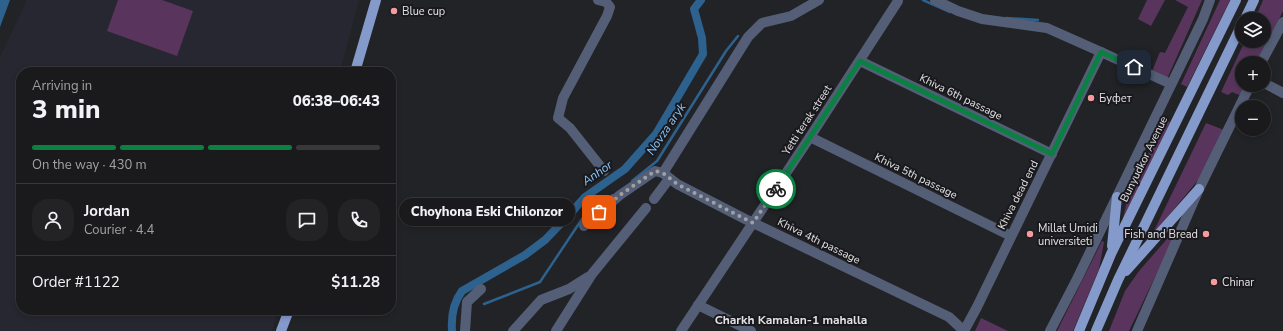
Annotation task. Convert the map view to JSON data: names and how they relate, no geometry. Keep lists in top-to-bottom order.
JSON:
{
  "streets": {
    "main road": ["Bunyudkor Avenue"],
    "street": [
      "Khiva 6th passage",
      "Yetti terak street",
      "Khiva 5th passage",
      "Khiva dead end",
      "Khiva 4th passage"
    ]
  },
  "crossings": [
    ["Khiva 6th passage", "Yetti terak street"],
    ["Khiva 6th passage", "Khiva dead end"],
    ["Yetti terak street", "Khiva 5th passage"],
    ["Yetti terak street", "Khiva 4th passage"],
    ["Khiva 5th passage", "Khiva dead end"],
    ["Khiva dead end", "Khiva 4th passage"]
  ],
  "districts": ["Charkh Kamalan-1 mahalla"],
  "water": ["Novza aryk", "Anhor"],
  "places": [
    "Blue cup",
    "Буфет",
    "Choyhona Eski Chilonzor",
    "Millat Umidi universiteti",
    "Fish and Bread",
    "Chinar"
  ],
  "page": {
    "map_buttons": ["+", "−"],
    "heading": ["3 min", "Arriving in", "06:38–06:43"],
    "panel": [
      "Jordan",
      "Courier · 4.4",
      "Order #1122",
      "$11.28"
    ],
    "bar": "On the way · 430 m",
    "bubble": "Choyhona Eski Chilonzor"
  }
}
